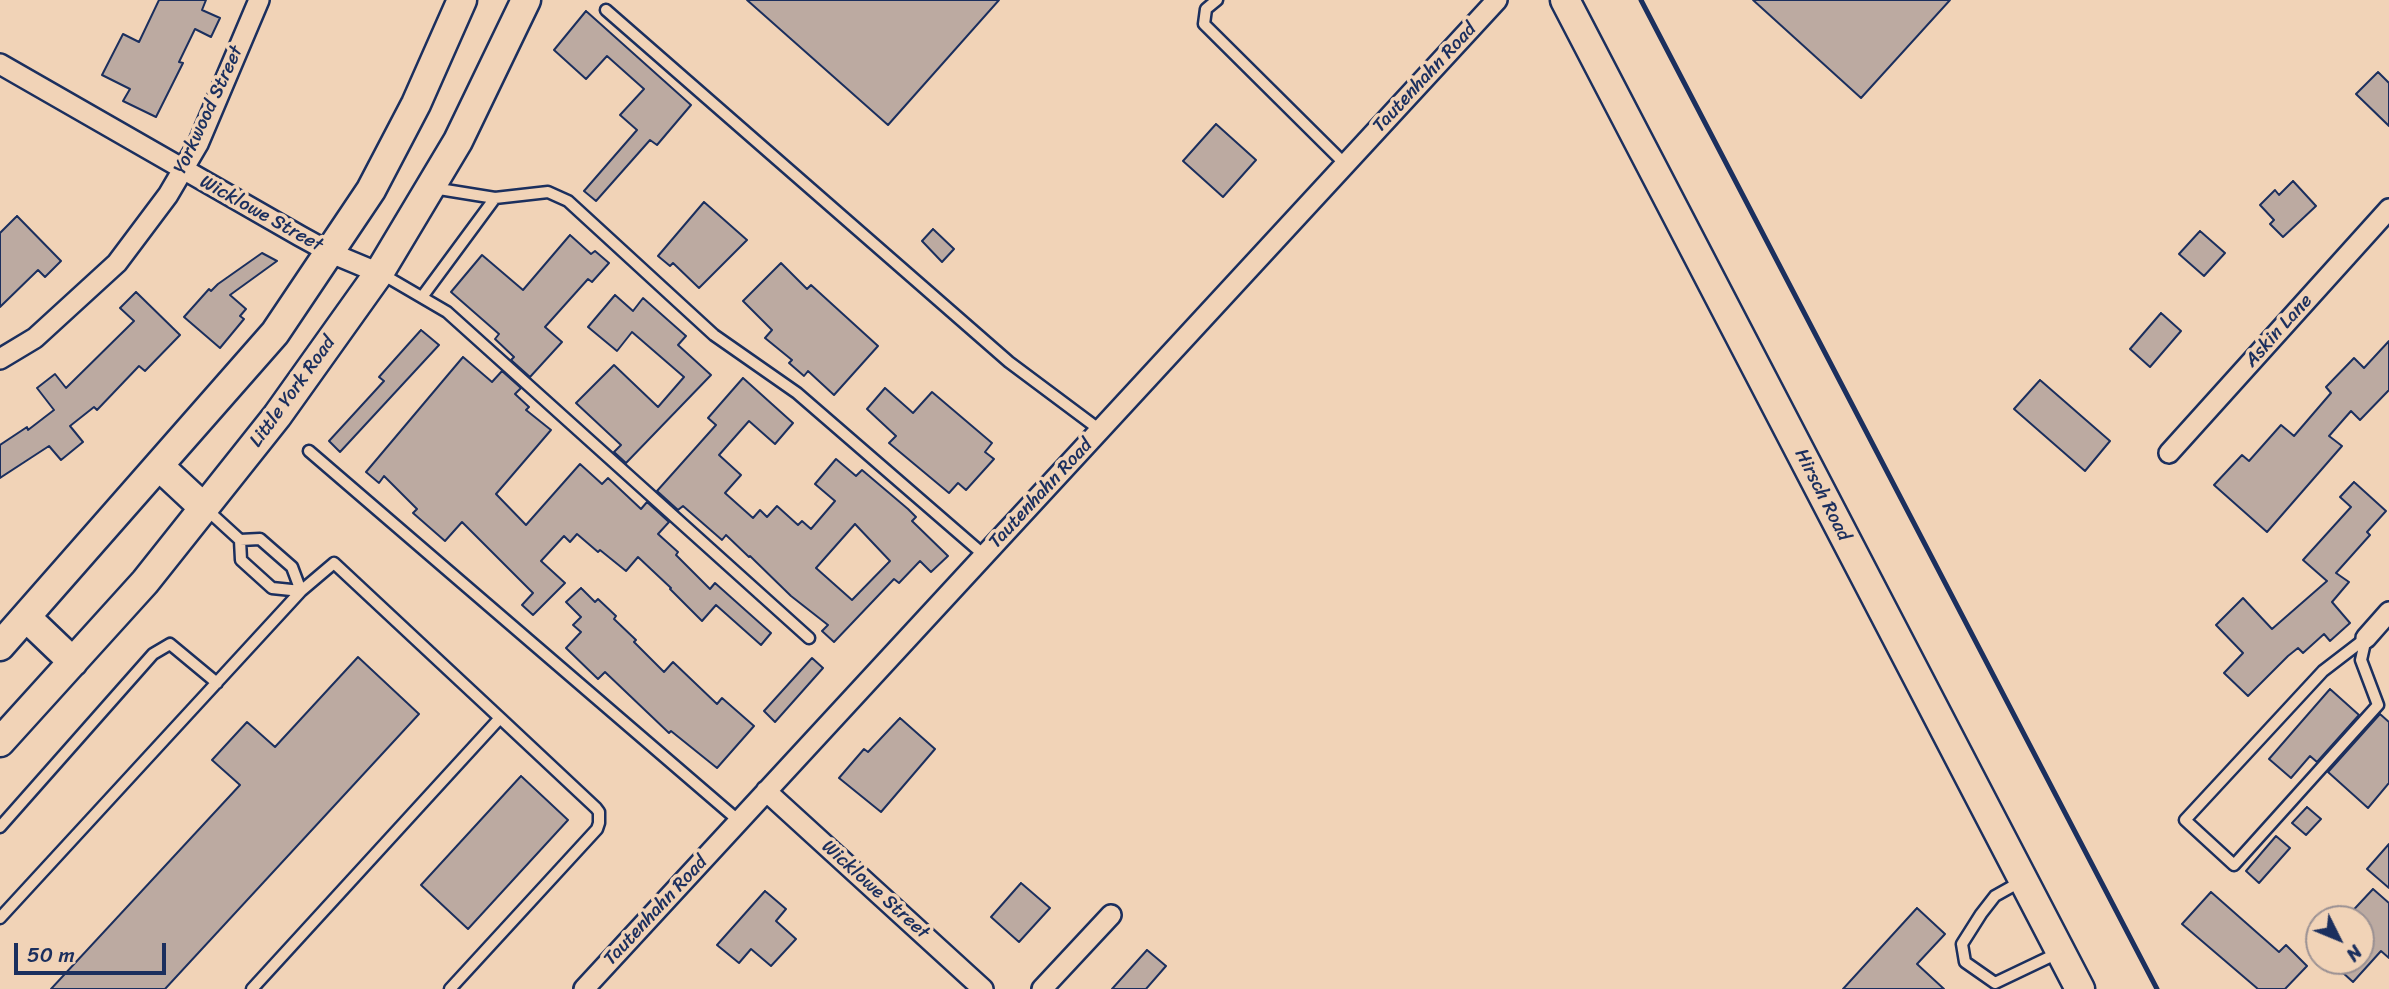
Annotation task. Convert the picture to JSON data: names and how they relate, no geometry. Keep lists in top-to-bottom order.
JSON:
{
  "streets": {
    "main road": ["Little York Road", "Hirsch Road"],
    "street": [
      "Tautenhahn Road",
      "Yorkwood Street",
      "Wicklowe Street",
      "Askin Lane"
    ]
  },
  "crossings": [
    ["Tautenhahn Road", "Wicklowe Street"],
    ["Yorkwood Street", "Wicklowe Street"],
    ["Wicklowe Street", "Little York Road"]
  ],
  "scale_bar": "50 m",
  "north": "bottom right"
}
